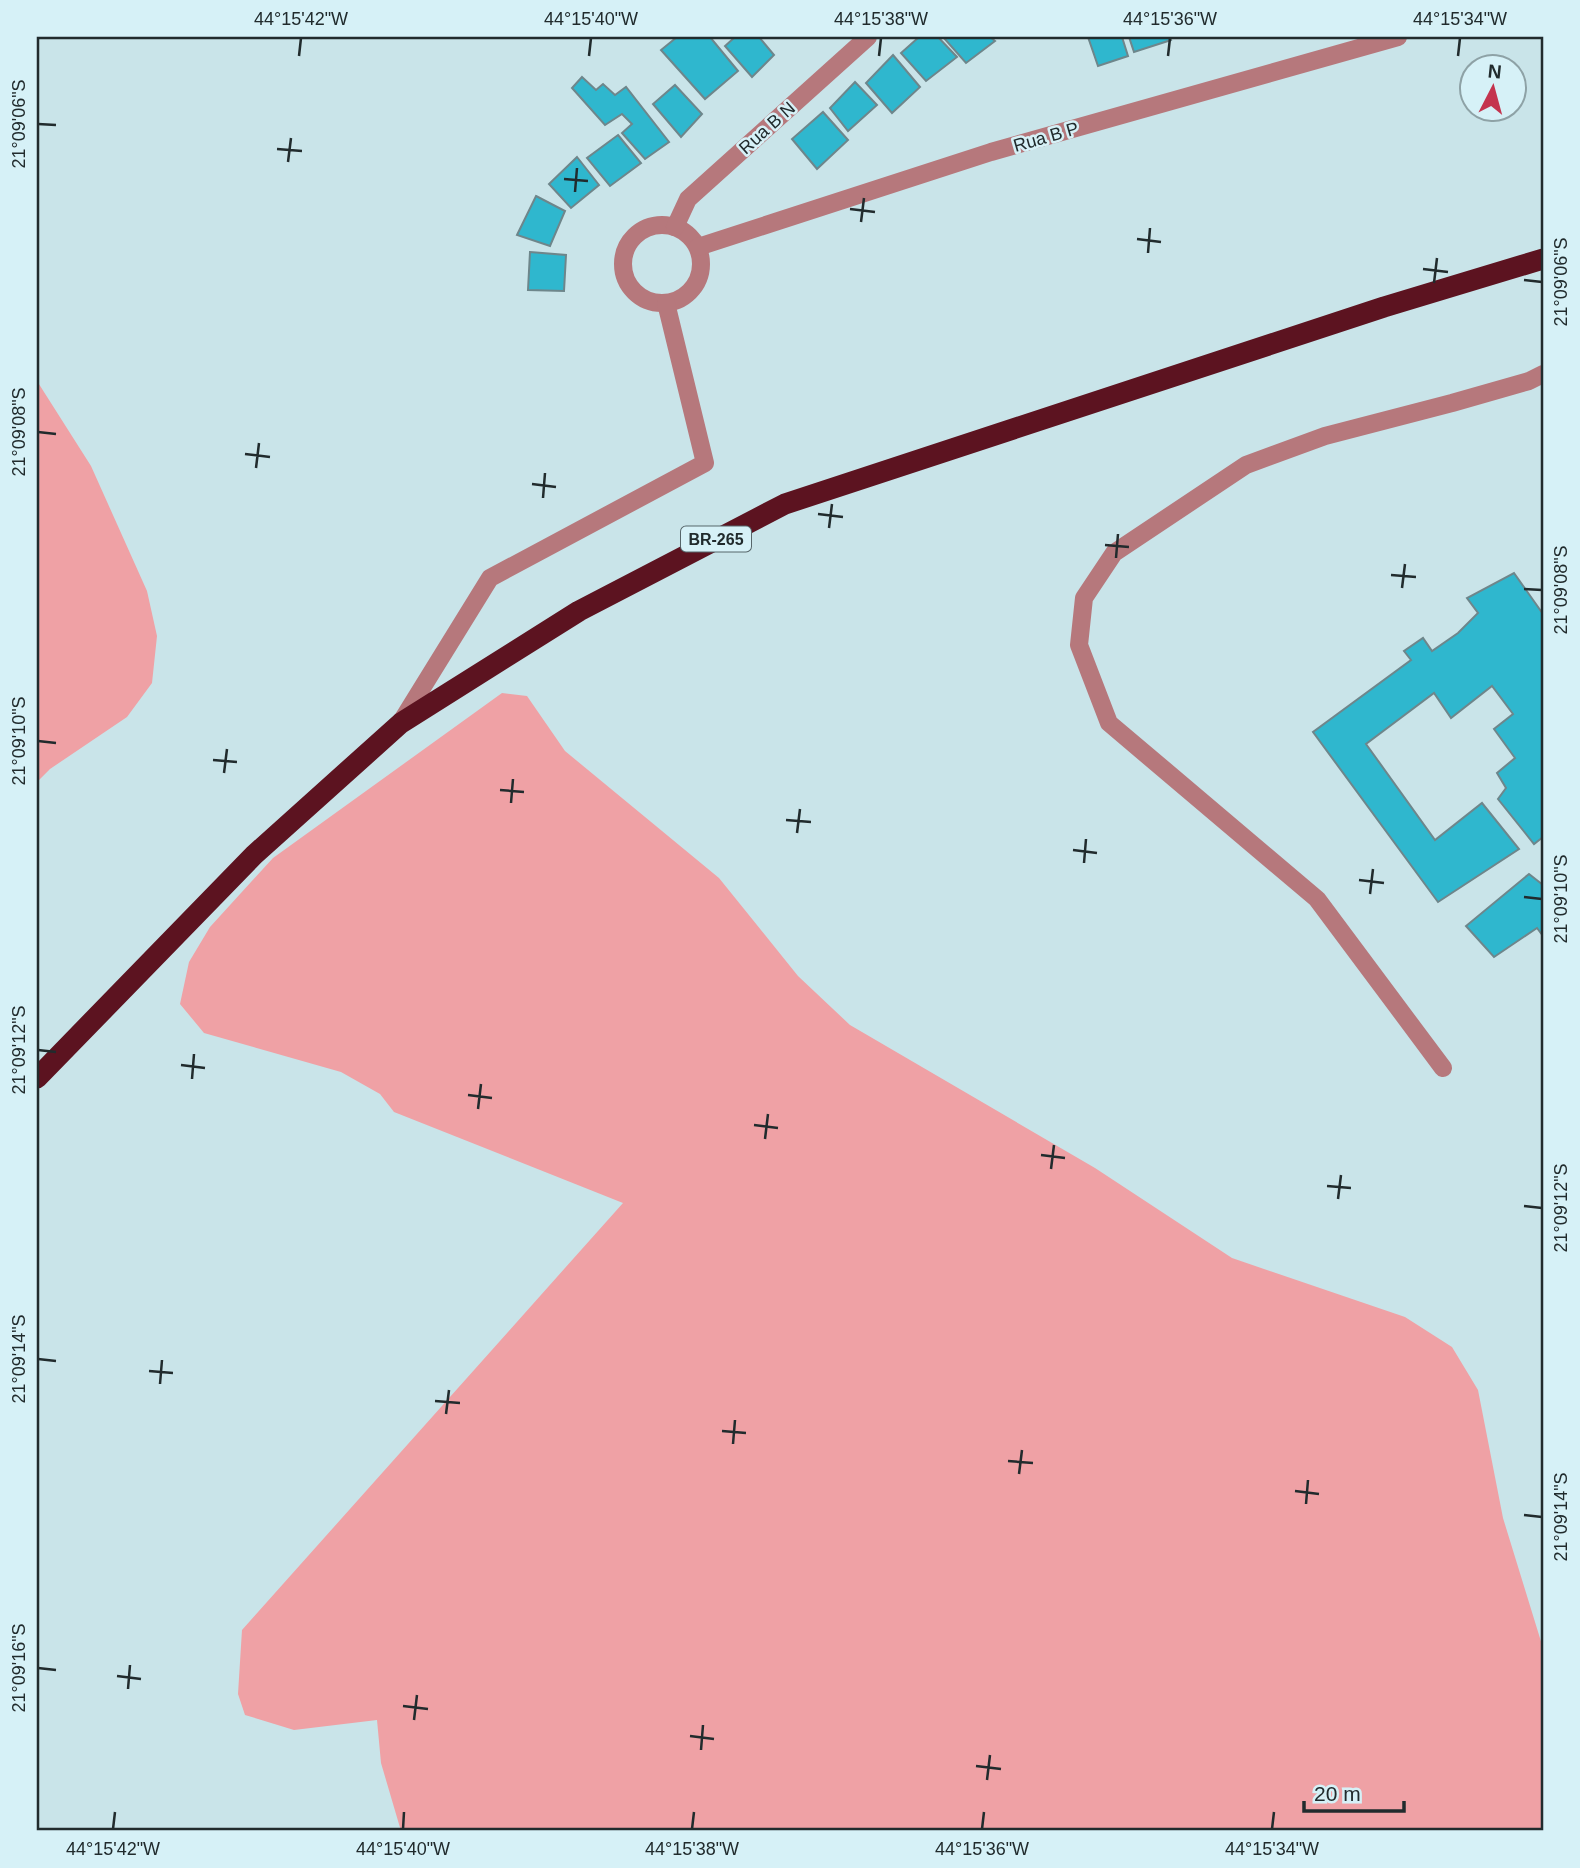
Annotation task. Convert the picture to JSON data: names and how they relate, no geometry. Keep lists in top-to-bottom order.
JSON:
{
  "streets": {
    "highway": ["BR-265"],
    "street": ["Rua B N", "Rua B P"]
  },
  "crossings": [
    ["Rua B N", "Rua B P"]
  ],
  "scale_bar": "20 m",
  "north": "top",
  "coordinates": [
    "44°15'42\"W",
    "44°15'40\"W",
    "44°15'38\"W",
    "44°15'36\"W",
    "44°15'34\"W",
    "21°09'06\"S",
    "21°09'08\"S",
    "21°09'10\"S",
    "21°09'12\"S",
    "21°09'14\"S",
    "21°09'16\"S"
  ]
}
